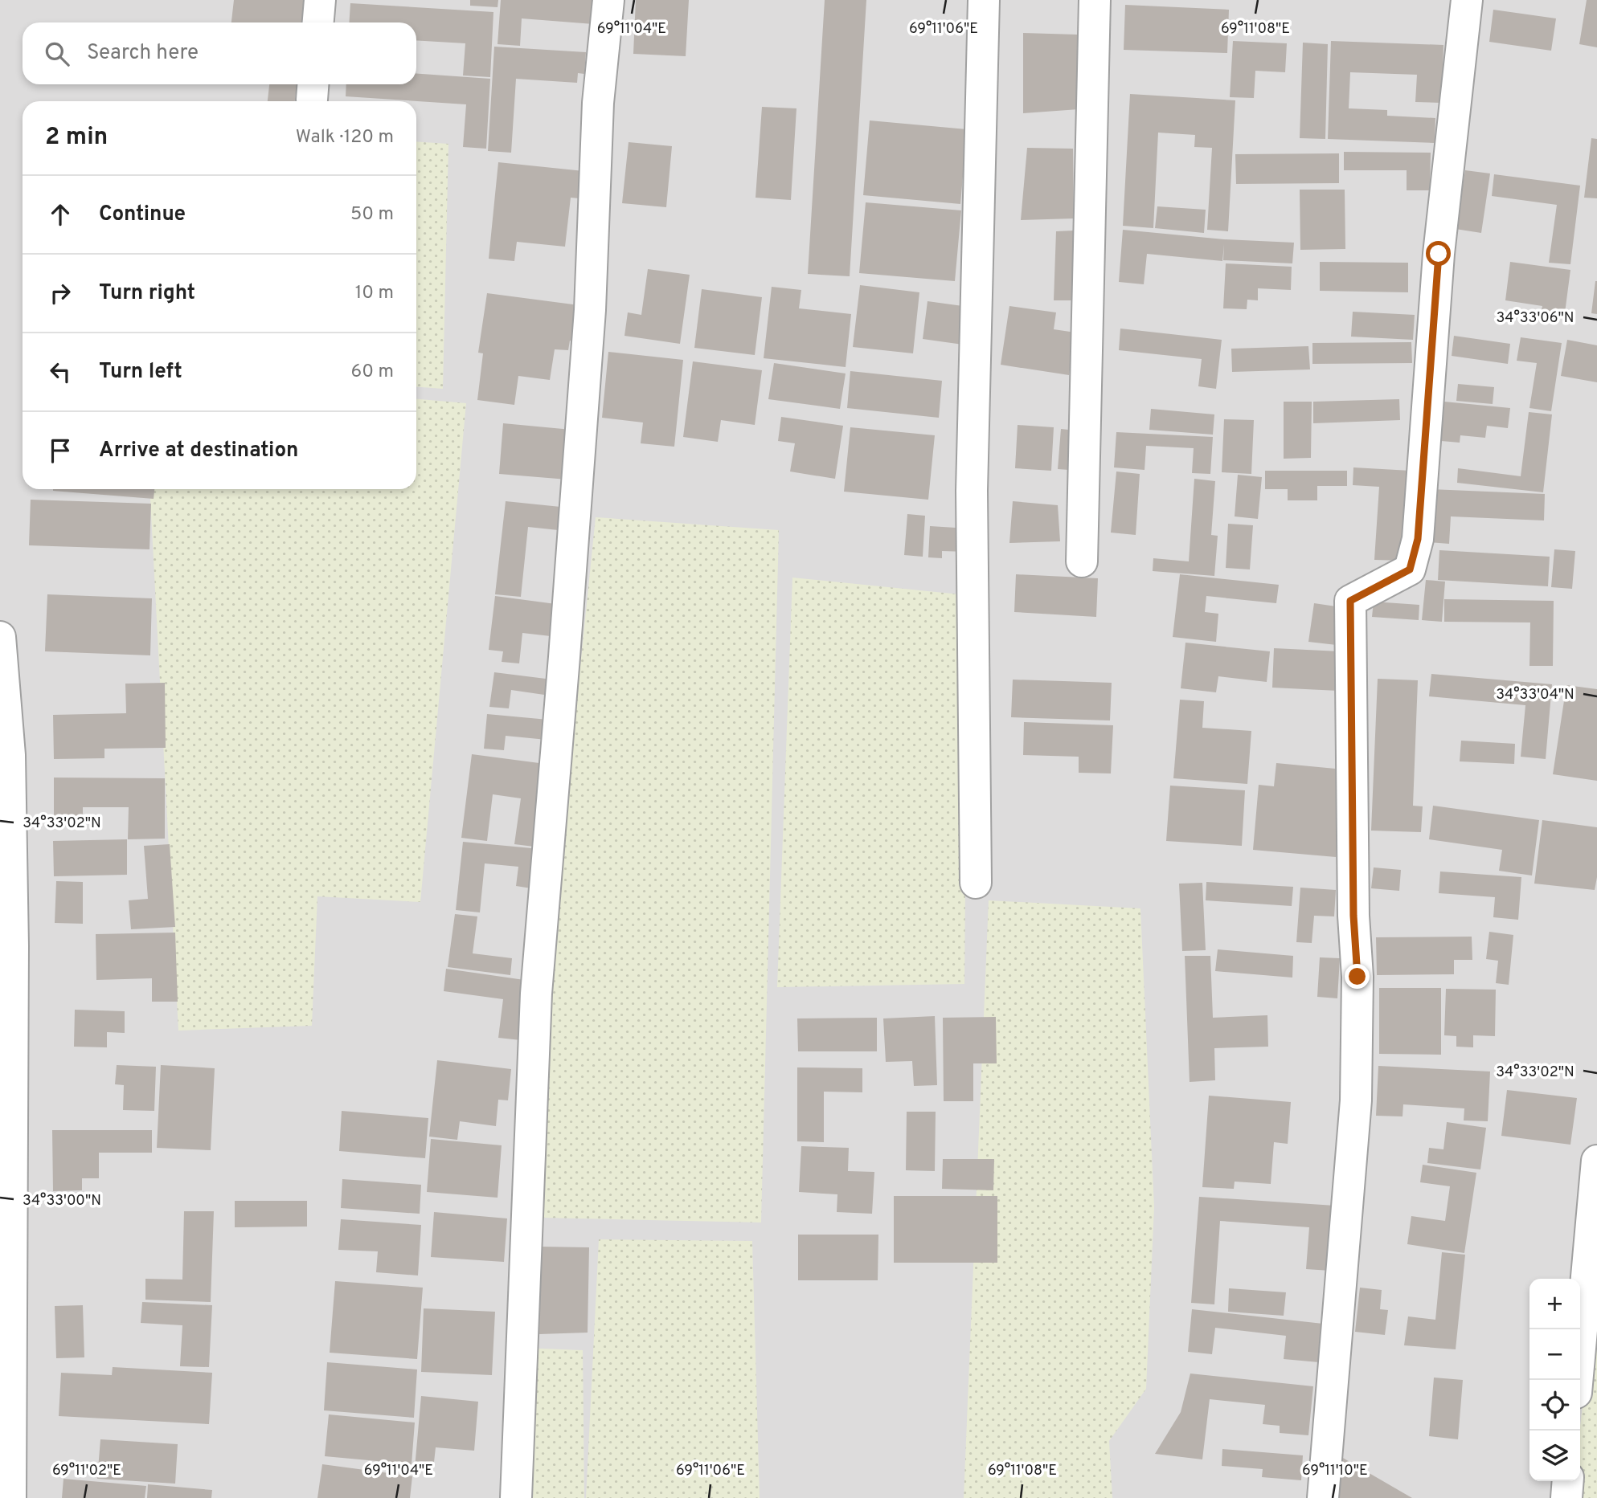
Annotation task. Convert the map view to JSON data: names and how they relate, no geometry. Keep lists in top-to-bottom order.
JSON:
{
  "page": {
    "search": "Search here",
    "heading": ["2 min", "Walk · 120 m"],
    "list": [
      ["Continue", "50 m"],
      ["Turn right", "10 m"],
      ["Turn left", "60 m"],
      "Arrive at destination"
    ],
    "map_buttons": ["+", "−"]
  },
  "coordinates": [
    "69°11'04\"E",
    "69°11'06\"E",
    "69°11'08\"E",
    "34°33'06\"N",
    "34°33'04\"N",
    "34°33'02\"N",
    "34°33'00\"N",
    "69°11'02\"E",
    "69°11'10\"E"
  ]
}
